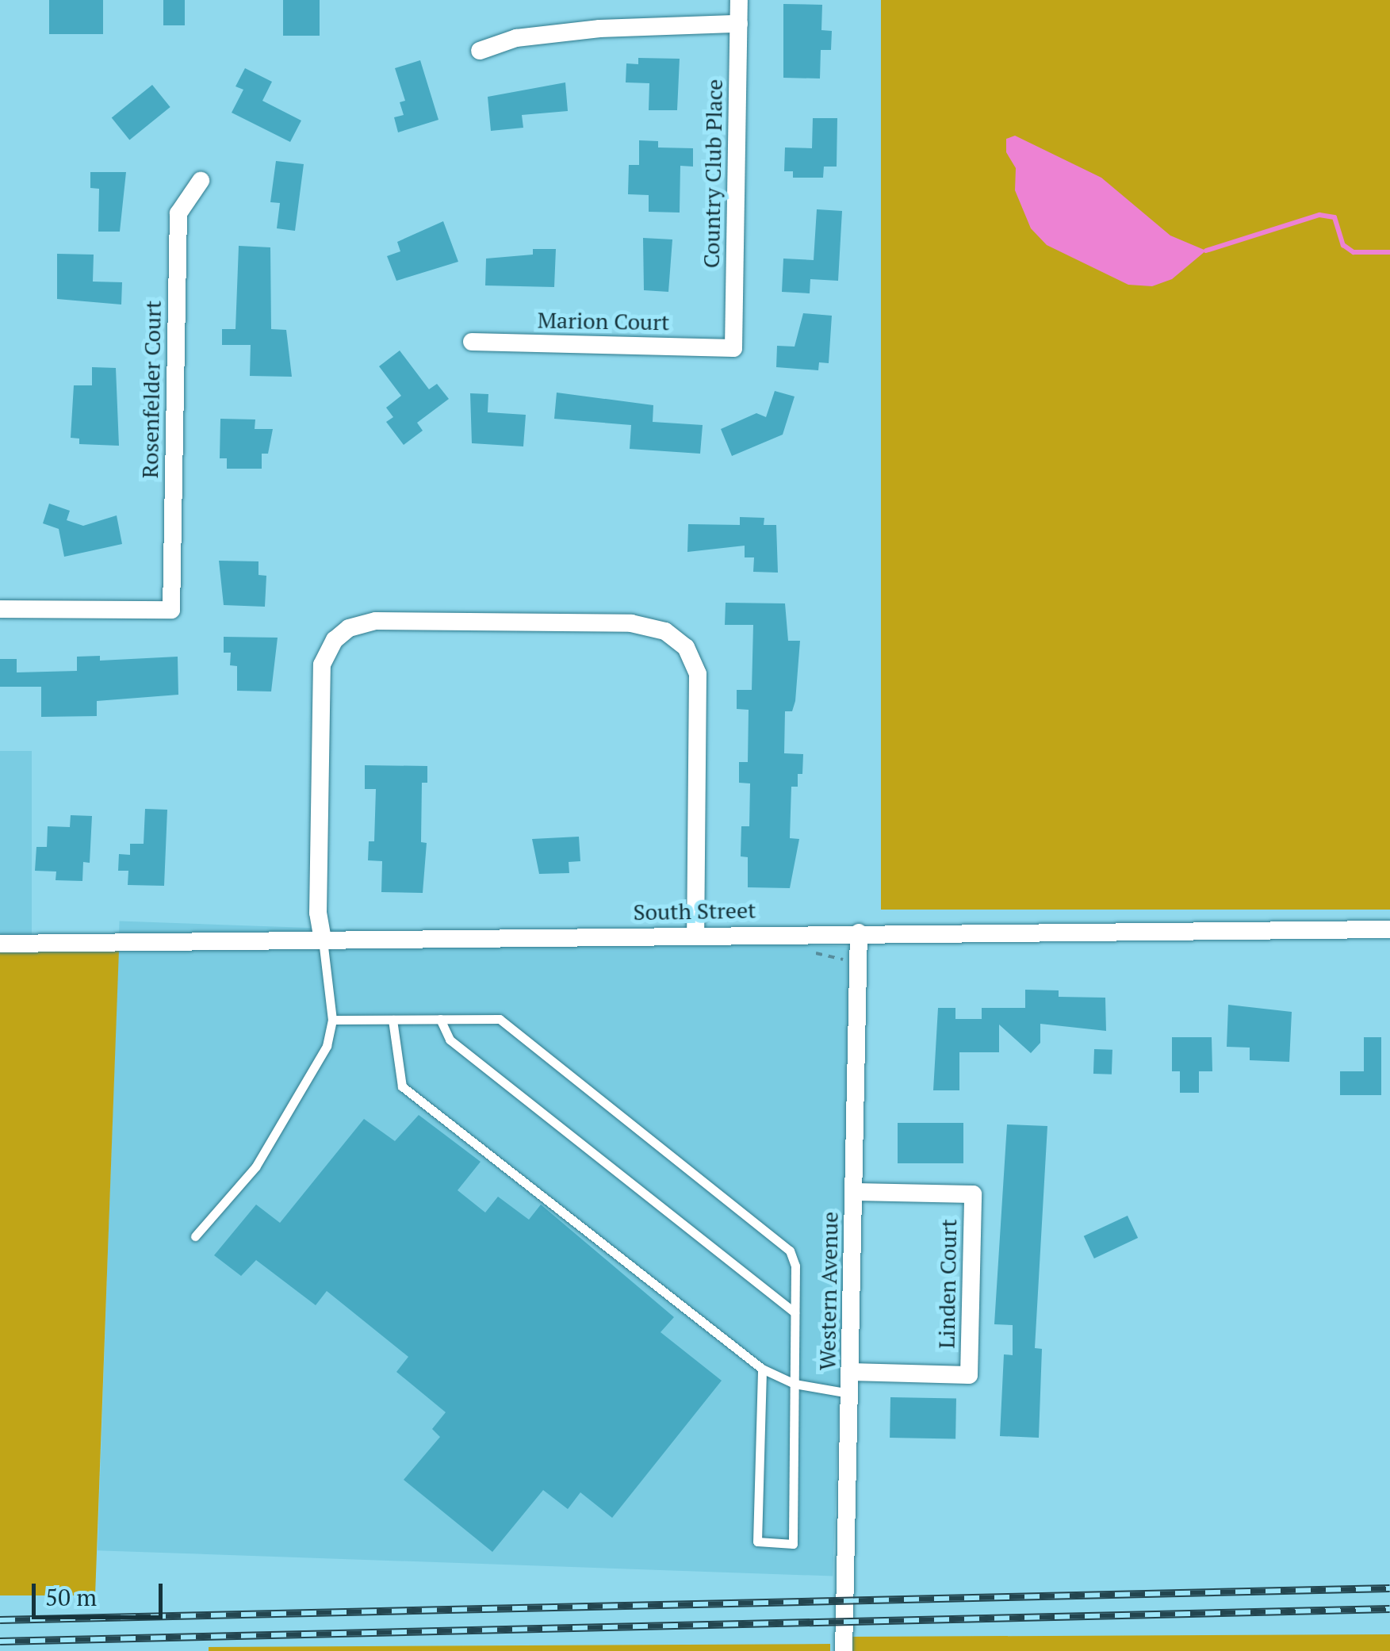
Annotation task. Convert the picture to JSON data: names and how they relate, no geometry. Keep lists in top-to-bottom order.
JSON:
{
  "streets": {
    "street": [
      "Country Club Place",
      "Marion Court",
      "Rosenfelder Court",
      "South Street",
      "Linden Court",
      "Western Avenue"
    ]
  },
  "crossings": [
    ["Country Club Place", "Marion Court"],
    ["South Street", "Western Avenue"],
    ["Linden Court", "Western Avenue"]
  ],
  "scale_bar": "50 m"
}
